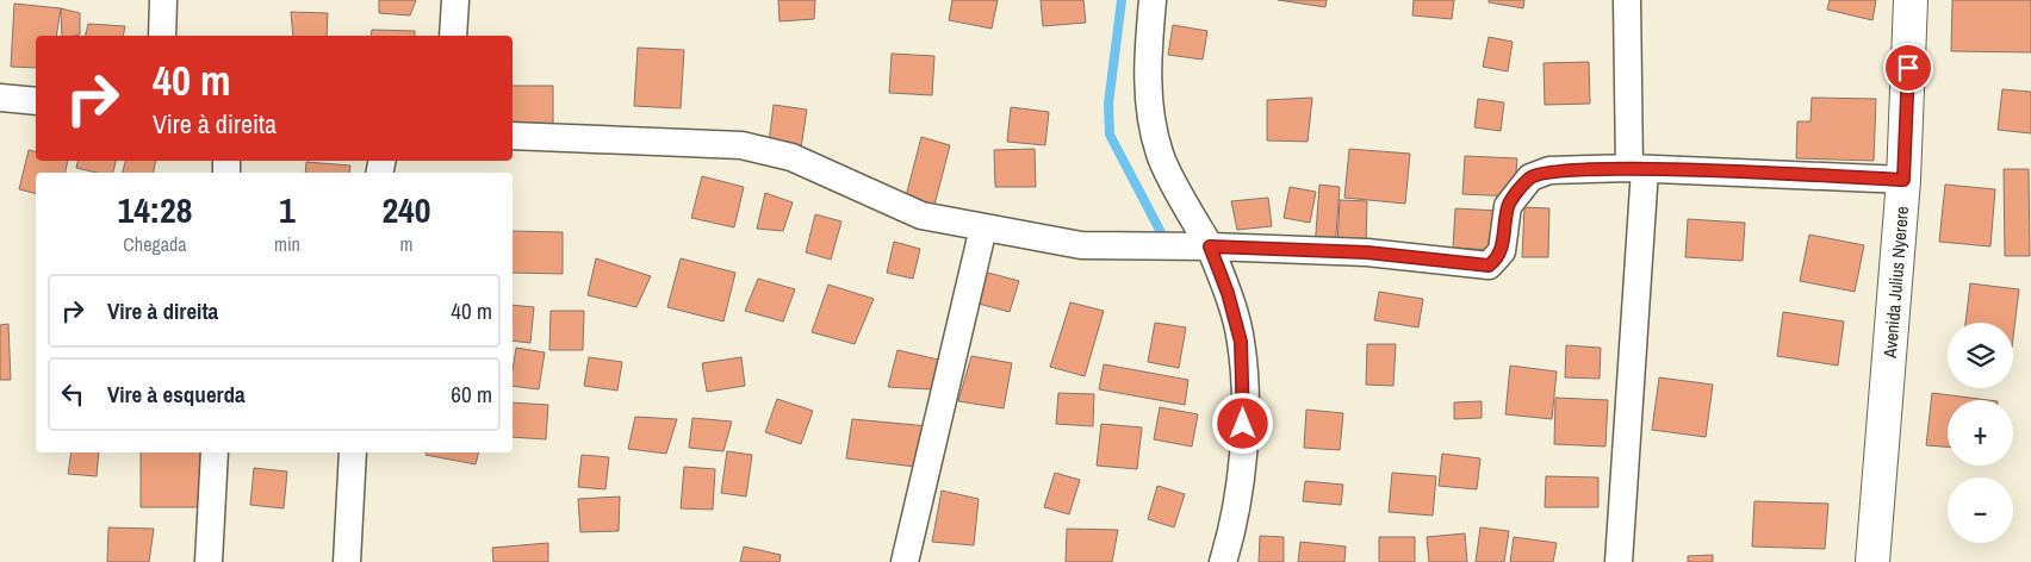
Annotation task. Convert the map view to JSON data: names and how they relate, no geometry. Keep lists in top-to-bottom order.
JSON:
{
  "streets": {
    "street": ["Avenida Julius Nyerere"]
  },
  "page": {
    "turn": ["40 m", "Vire à direita"],
    "eta": [
      "14:28",
      "Chegada",
      "1",
      "min",
      "240",
      "m"
    ],
    "list": [
      {
        "name": "Vire à direita",
        "value": "40 m"
      },
      {
        "name": "Vire à esquerda",
        "value": "60 m"
      }
    ],
    "map_buttons": ["+", "−"]
  }
}
